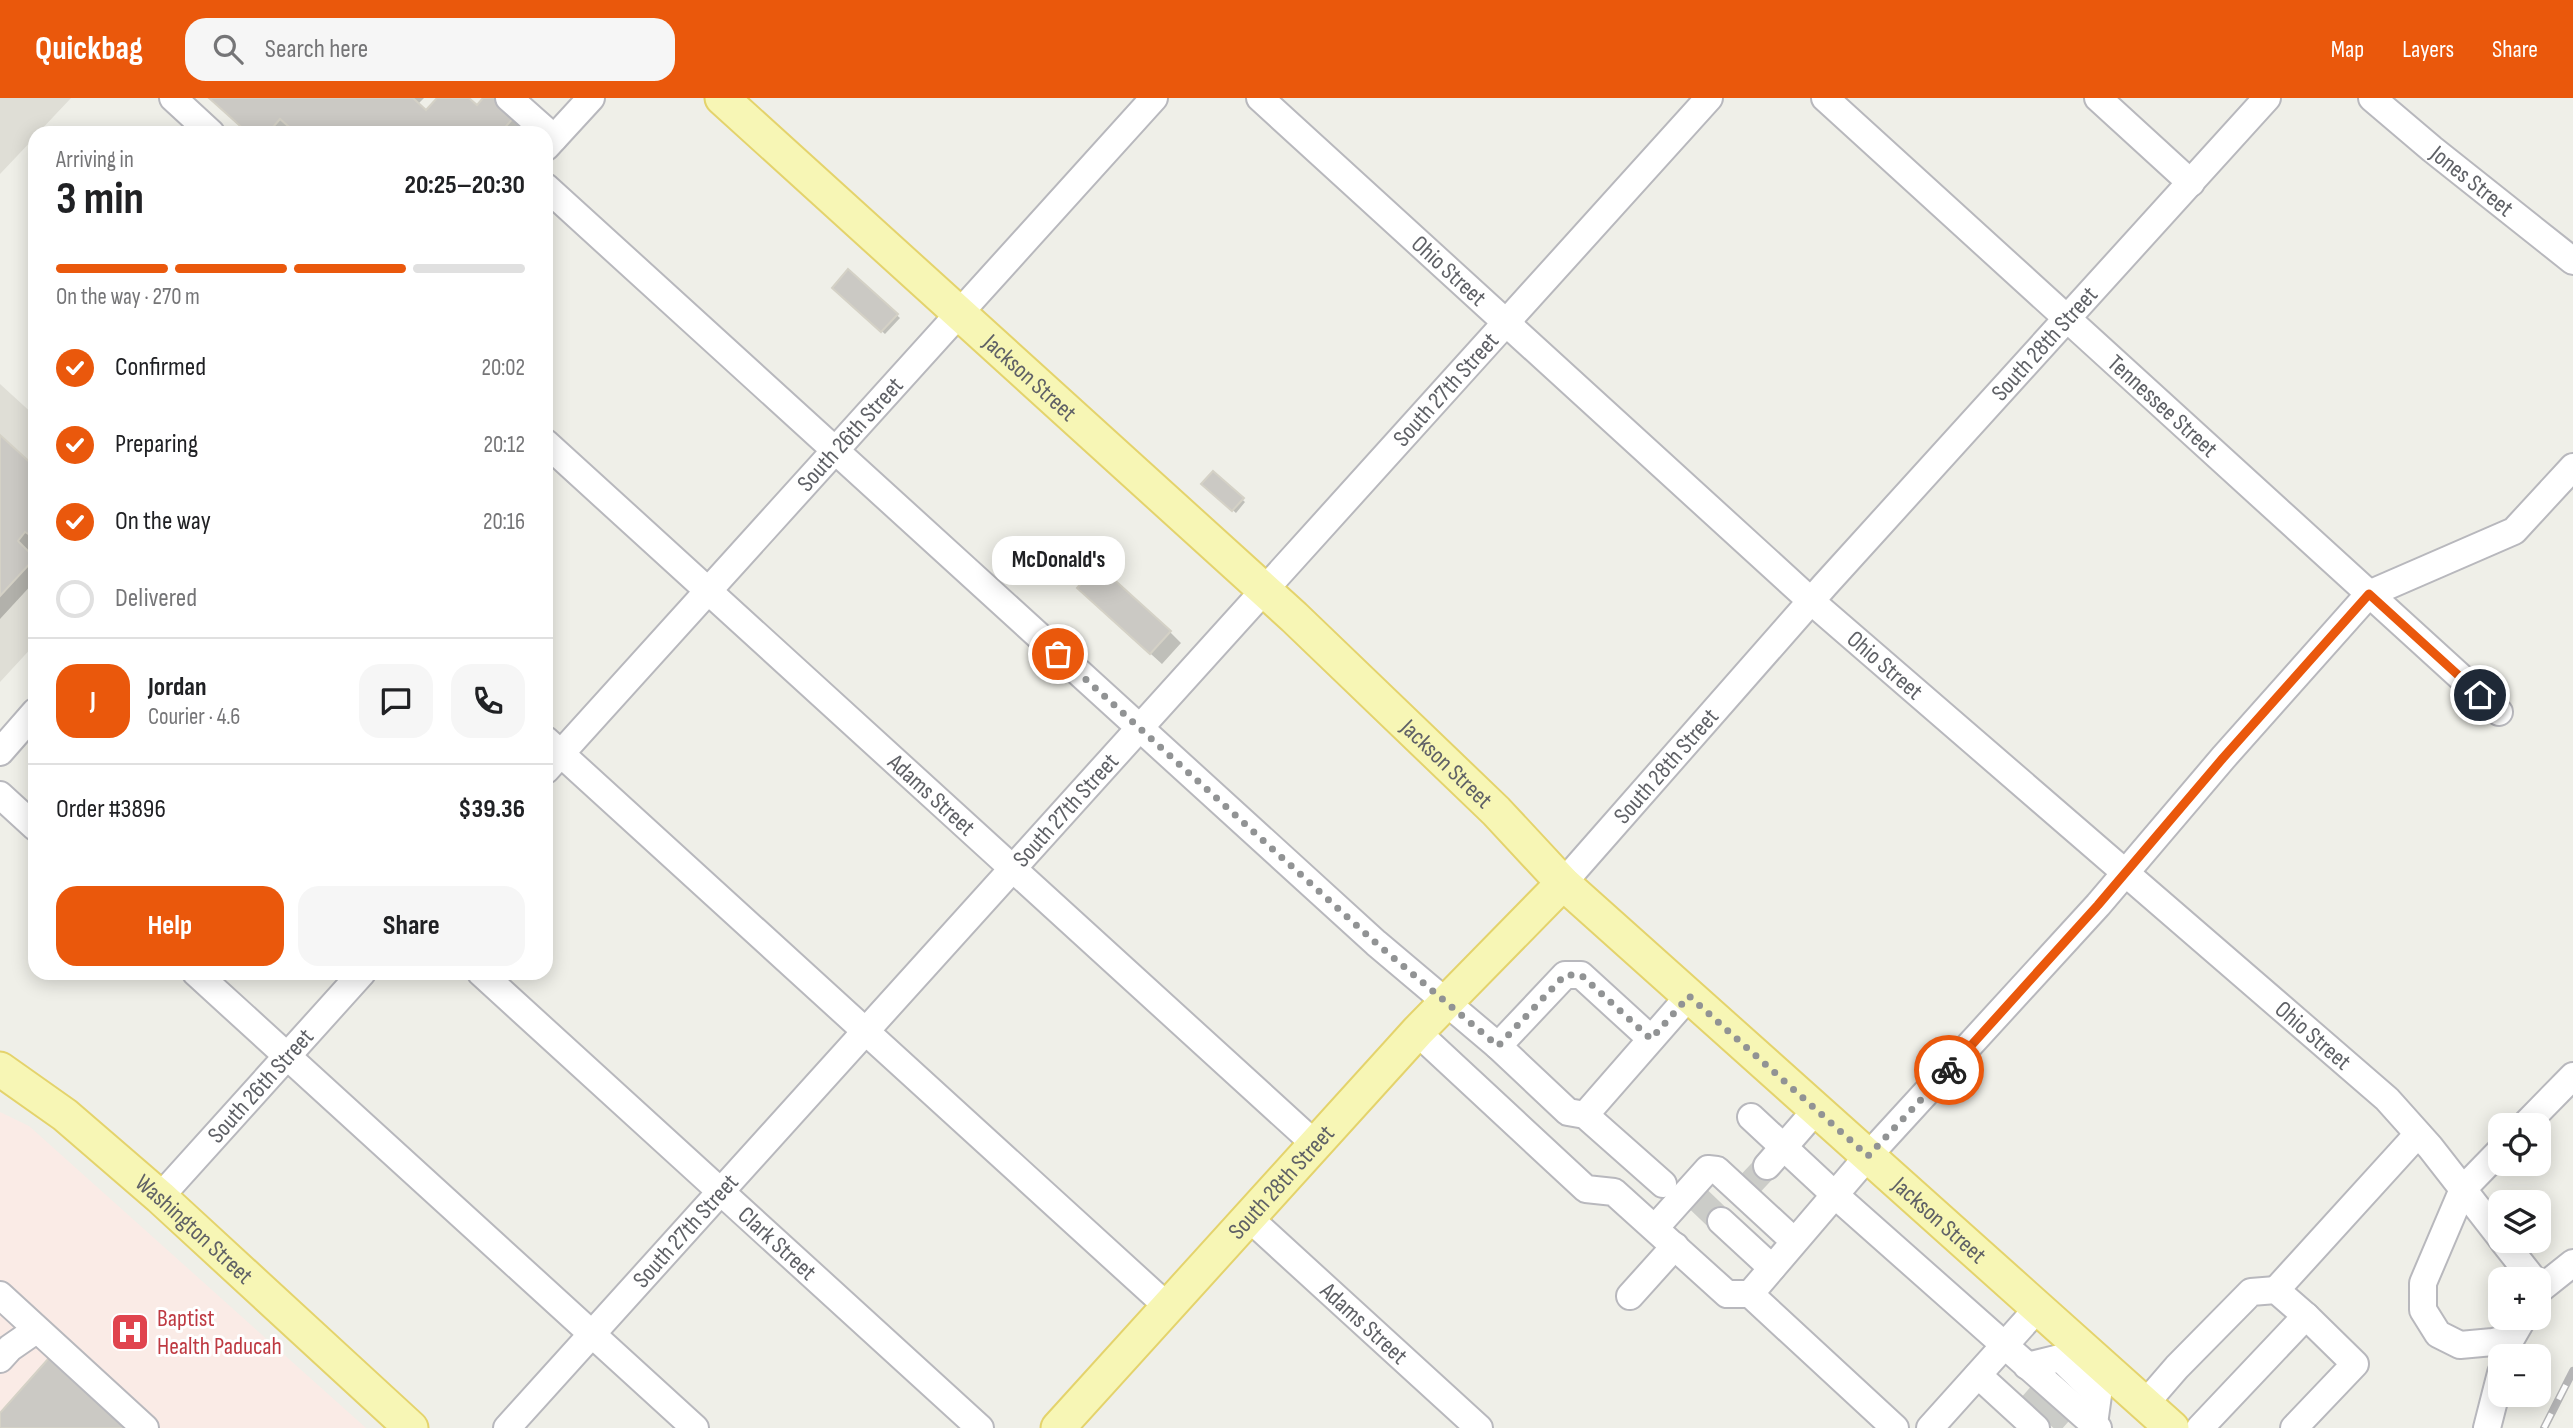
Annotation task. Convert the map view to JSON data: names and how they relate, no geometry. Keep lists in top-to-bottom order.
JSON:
{
  "streets": {
    "main road": ["South 28th Street", "Jackson Street", "Washington Street"],
    "street": [
      "Jones Street",
      "Ohio Street",
      "South 27th Street",
      "Tennessee Street",
      "South 26th Street",
      "Adams Street",
      "Clark Street"
    ]
  },
  "crossings": [
    ["Ohio Street", "South 28th Street"],
    ["Ohio Street", "South 27th Street"],
    ["South 28th Street", "Jackson Street"],
    ["South 28th Street", "Tennessee Street"],
    ["South 28th Street", "Adams Street"],
    ["Jackson Street", "South 27th Street"],
    ["Jackson Street", "South 26th Street"],
    ["South 27th Street", "Adams Street"],
    ["South 27th Street", "Clark Street"],
    ["South 26th Street", "Adams Street"],
    ["South 26th Street", "Washington Street"]
  ],
  "places": {
    "other": ["McDonald's"],
    "hospital": ["Baptist Health Paducah"]
  },
  "page": {
    "header": "Quickbag",
    "search": "Search here",
    "nav": ["Map", "Layers", "Share"],
    "heading": ["3 min", "Arriving in", "20:25–20:30"],
    "panel": [
      "Jordan",
      "Courier · 4.6",
      "Order #3896",
      "$39.36"
    ],
    "bar": "On the way · 270 m",
    "list": [
      ["Confirmed", "20:02"],
      ["Preparing", "20:12"],
      ["On the way", "20:16"],
      "Delivered"
    ],
    "bubble": "McDonald's",
    "round": "J",
    "buttons": ["Help", "Share"],
    "map_buttons": ["+", "−"]
  }
}
